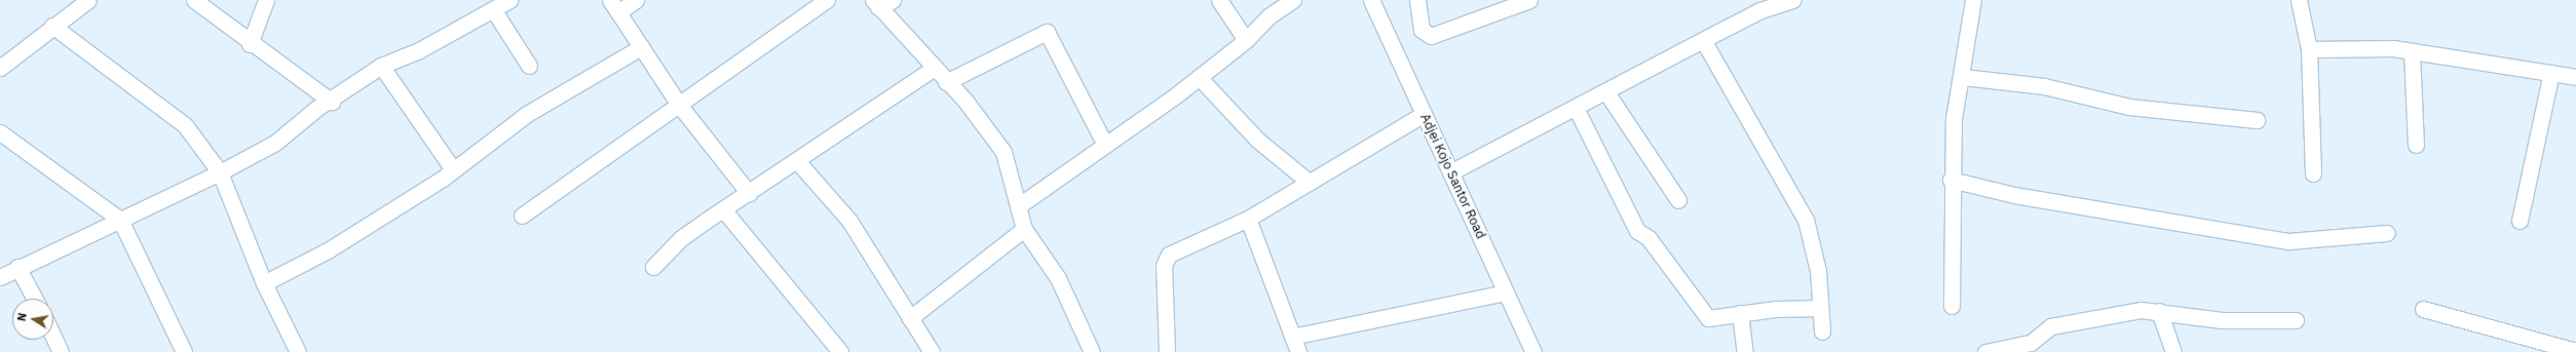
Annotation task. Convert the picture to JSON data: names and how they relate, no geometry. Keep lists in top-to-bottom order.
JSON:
{
  "streets": {
    "street": ["Adjei Kojo Santor Road"]
  },
  "north": "left"
}
